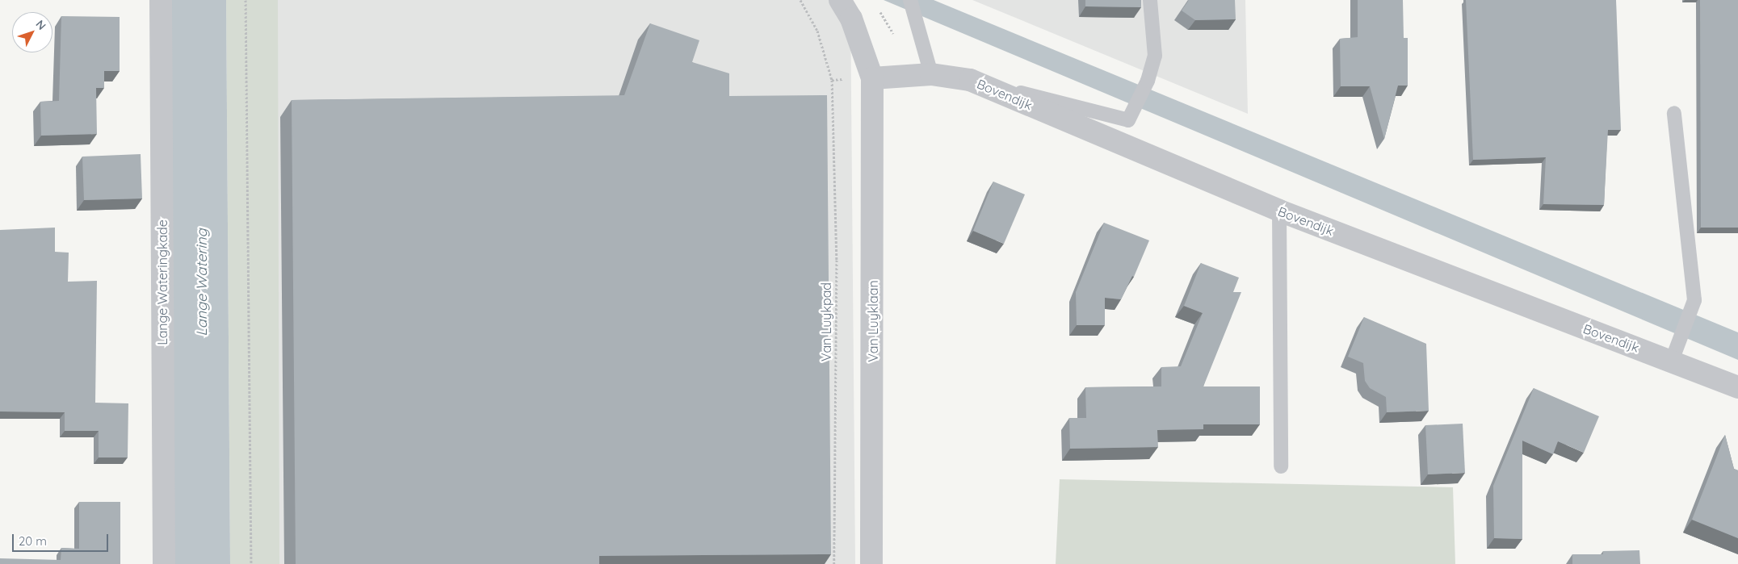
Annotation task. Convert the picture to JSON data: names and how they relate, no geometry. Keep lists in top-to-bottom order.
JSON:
{
  "streets": {
    "street": ["Bovendijk", "Lange Wateringkade", "Van Luyklaan"],
    "path": ["Van Luykpad"]
  },
  "crossings": [
    ["Bovendijk", "Van Luyklaan"]
  ],
  "water": ["Lange Watering"],
  "scale_bar": "20 m",
  "north": "top right"
}
